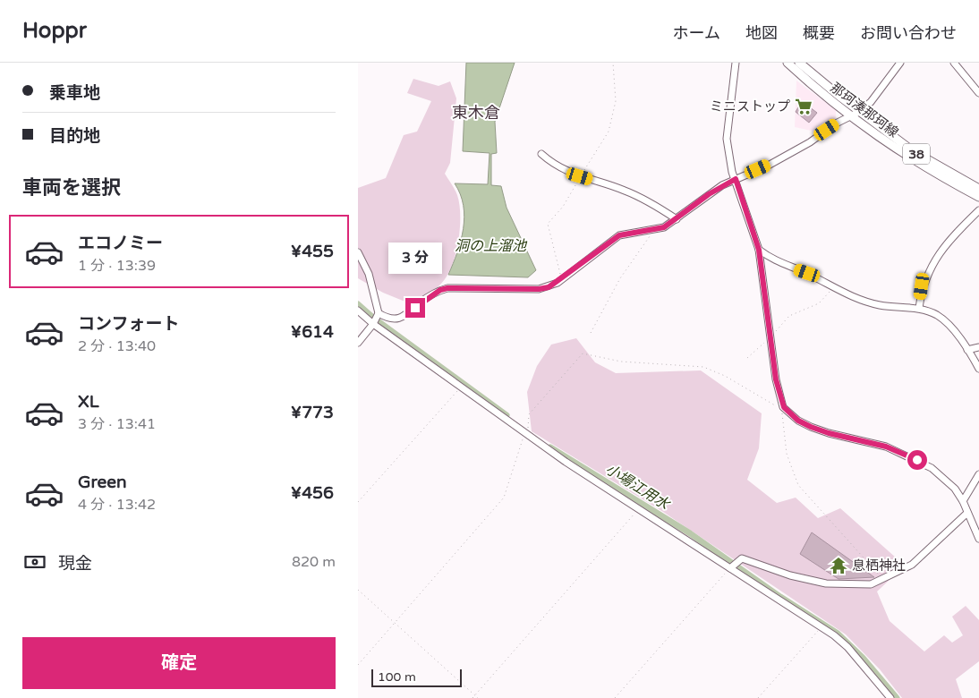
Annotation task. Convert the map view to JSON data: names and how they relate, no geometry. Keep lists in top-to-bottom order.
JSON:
{
  "streets": {
    "main road": ["那珂湊那珂線", "38"]
  },
  "districts": ["東木倉"],
  "water": ["洞の上溜池", "小場江用水"],
  "places": {
    "supermarket": ["ミニストップ"],
    "temple": ["息栖神社"]
  },
  "scale_bar": "100 m",
  "page": {
    "header": "Hoppr",
    "nav": [
      "ホーム",
      "地図",
      "概要",
      "お問い合わせ"
    ],
    "banner": ["乗車地", "目的地"],
    "heading": "車両を選択",
    "list": [
      {
        "name": "エコノミー",
        "note": "1 分 · 13:39",
        "value": "¥455"
      },
      {
        "name": "コンフォート",
        "note": "2 分 · 13:40",
        "value": "¥614"
      },
      {
        "name": "XL",
        "note": "3 分 · 13:41",
        "value": "¥773"
      },
      {
        "name": "Green",
        "note": "4 分 · 13:42",
        "value": "¥456"
      }
    ],
    "bubble": "3 分",
    "pay": ["現金", "820 m"],
    "buttons": "確定",
    "scale": "100 m"
  }
}
